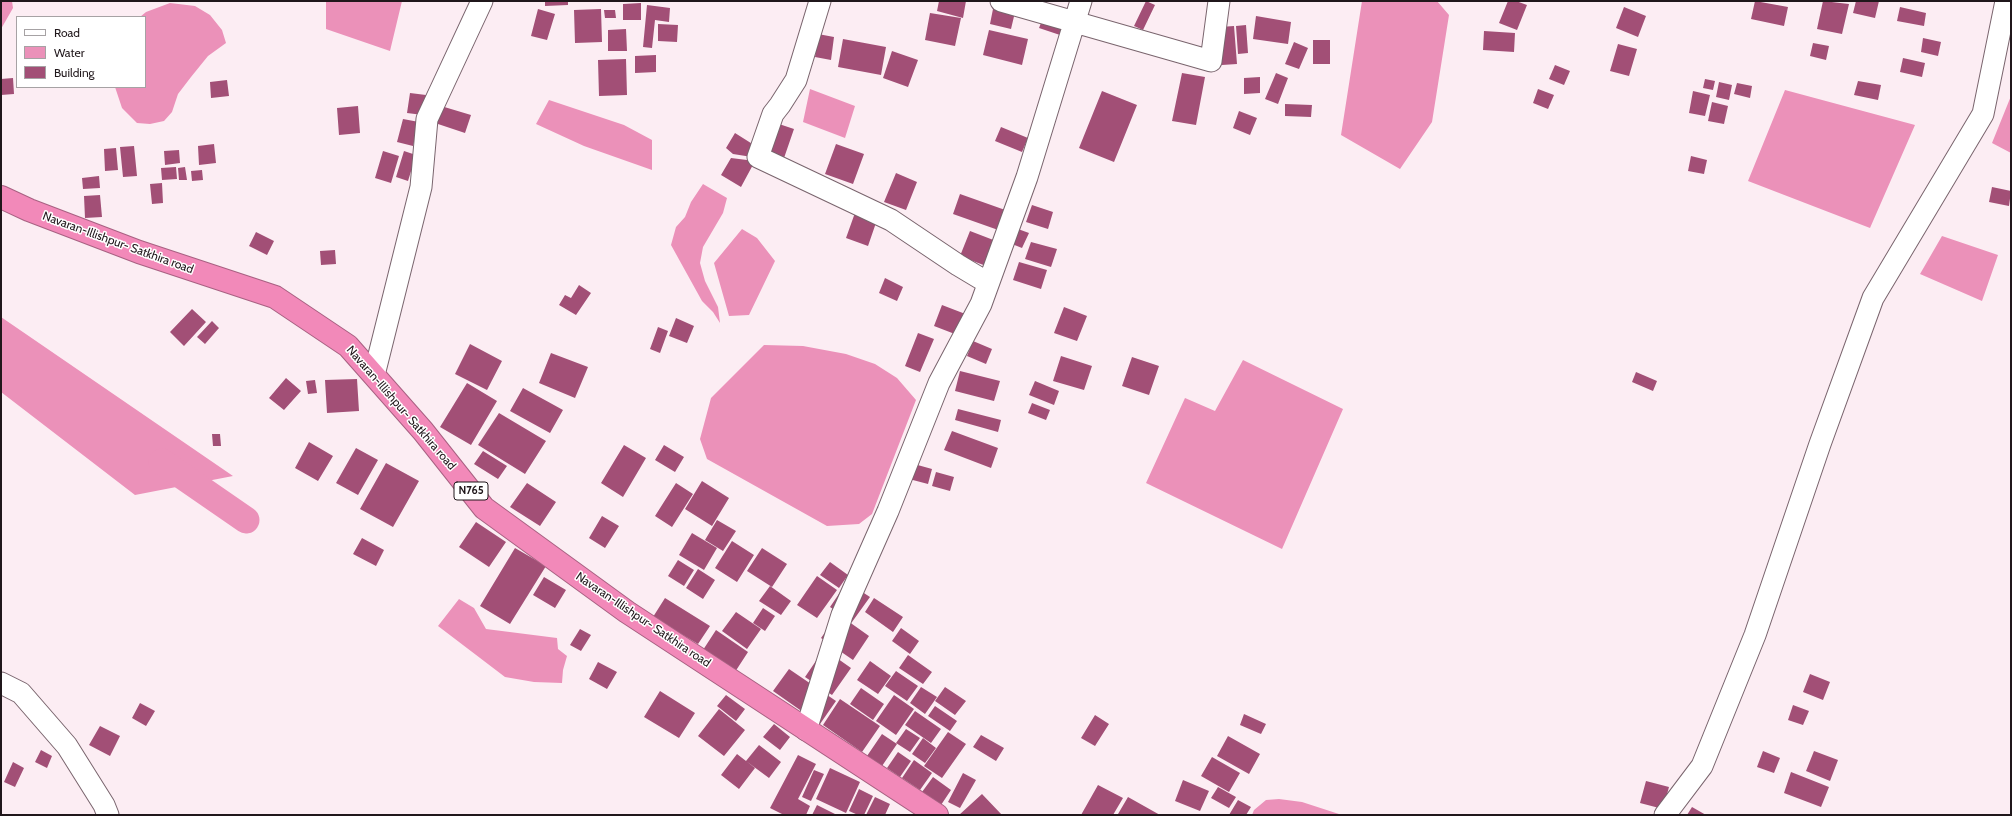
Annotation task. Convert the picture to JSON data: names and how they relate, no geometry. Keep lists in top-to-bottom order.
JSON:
{
  "streets": {
    "highway": ["Navaran-Illishpur- Satkhira road", "N765"]
  },
  "legend": ["Road", "Water", "Building"]
}
